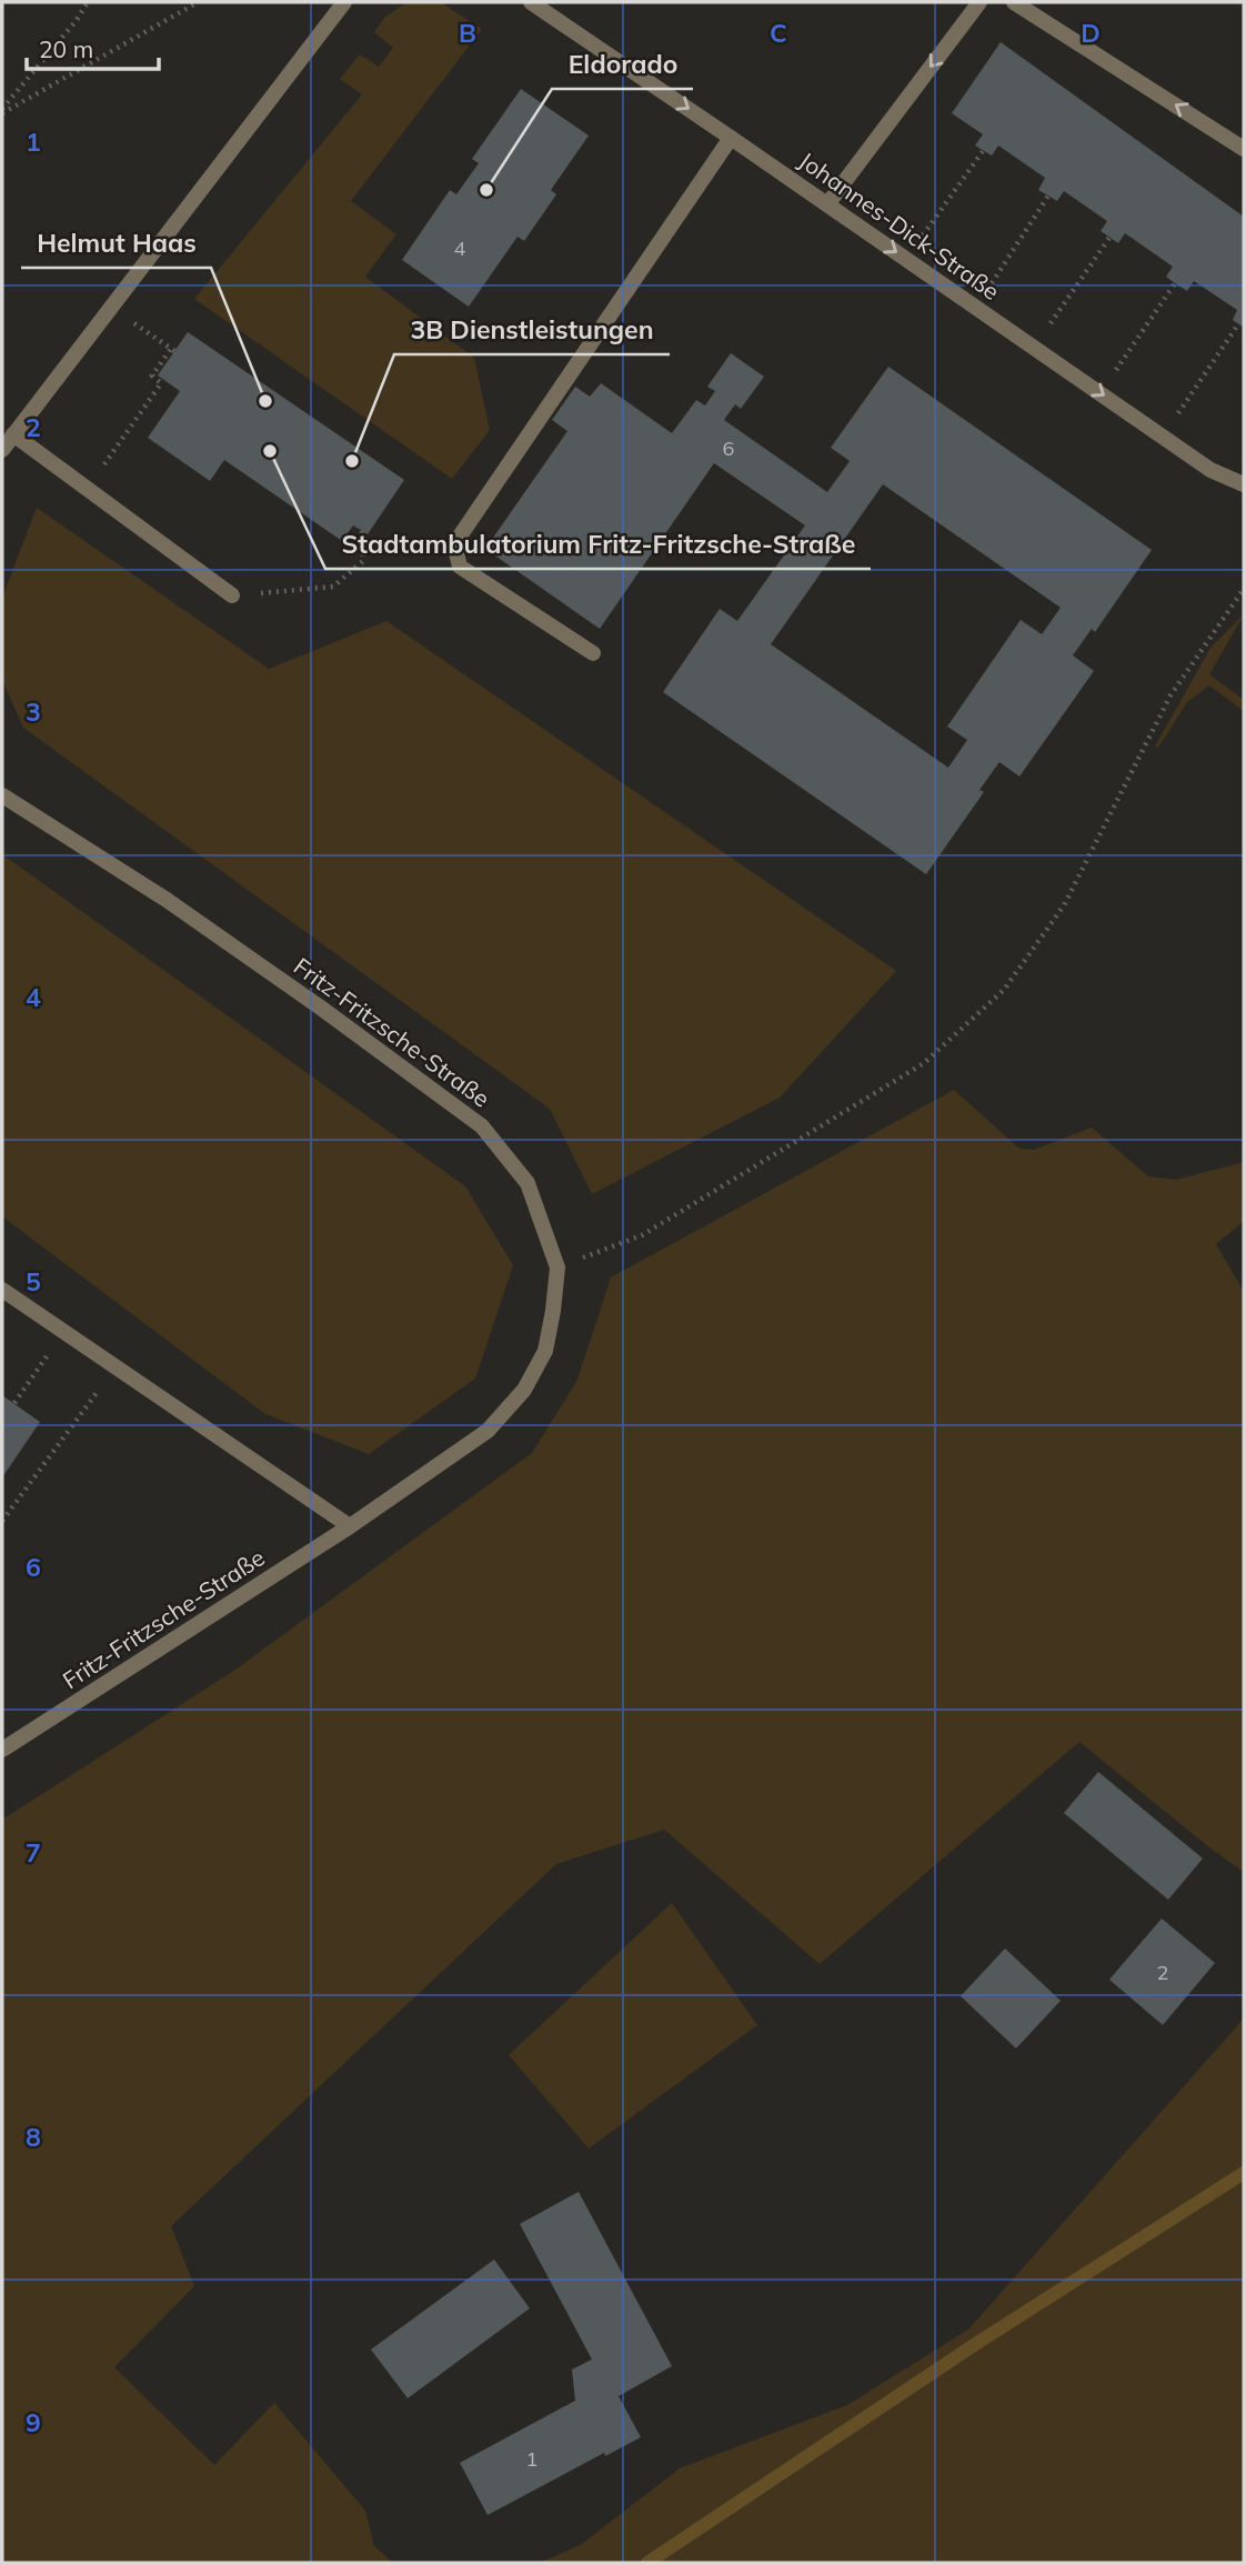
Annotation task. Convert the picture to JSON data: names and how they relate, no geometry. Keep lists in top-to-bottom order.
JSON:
{
  "streets": {
    "street": ["Johannes-Dick-Straße", "Fritz-Fritzsche-Straße"]
  },
  "one_way": ["Johannes-Dick-Straße"],
  "places": [
    "Eldorado",
    "Helmut Haas",
    "Stadtambulatorium Fritz-Fritzsche-Straße",
    "3B Dienstleistungen"
  ],
  "house_numbers": [
    "4",
    "6",
    "2",
    "1"
  ],
  "scale_bar": "20 m",
  "grid": {
    "columns": ["B", "C", "D"],
    "rows": [
      "1",
      "2",
      "3",
      "4",
      "5",
      "6",
      "7",
      "8",
      "9"
    ]
  }
}
